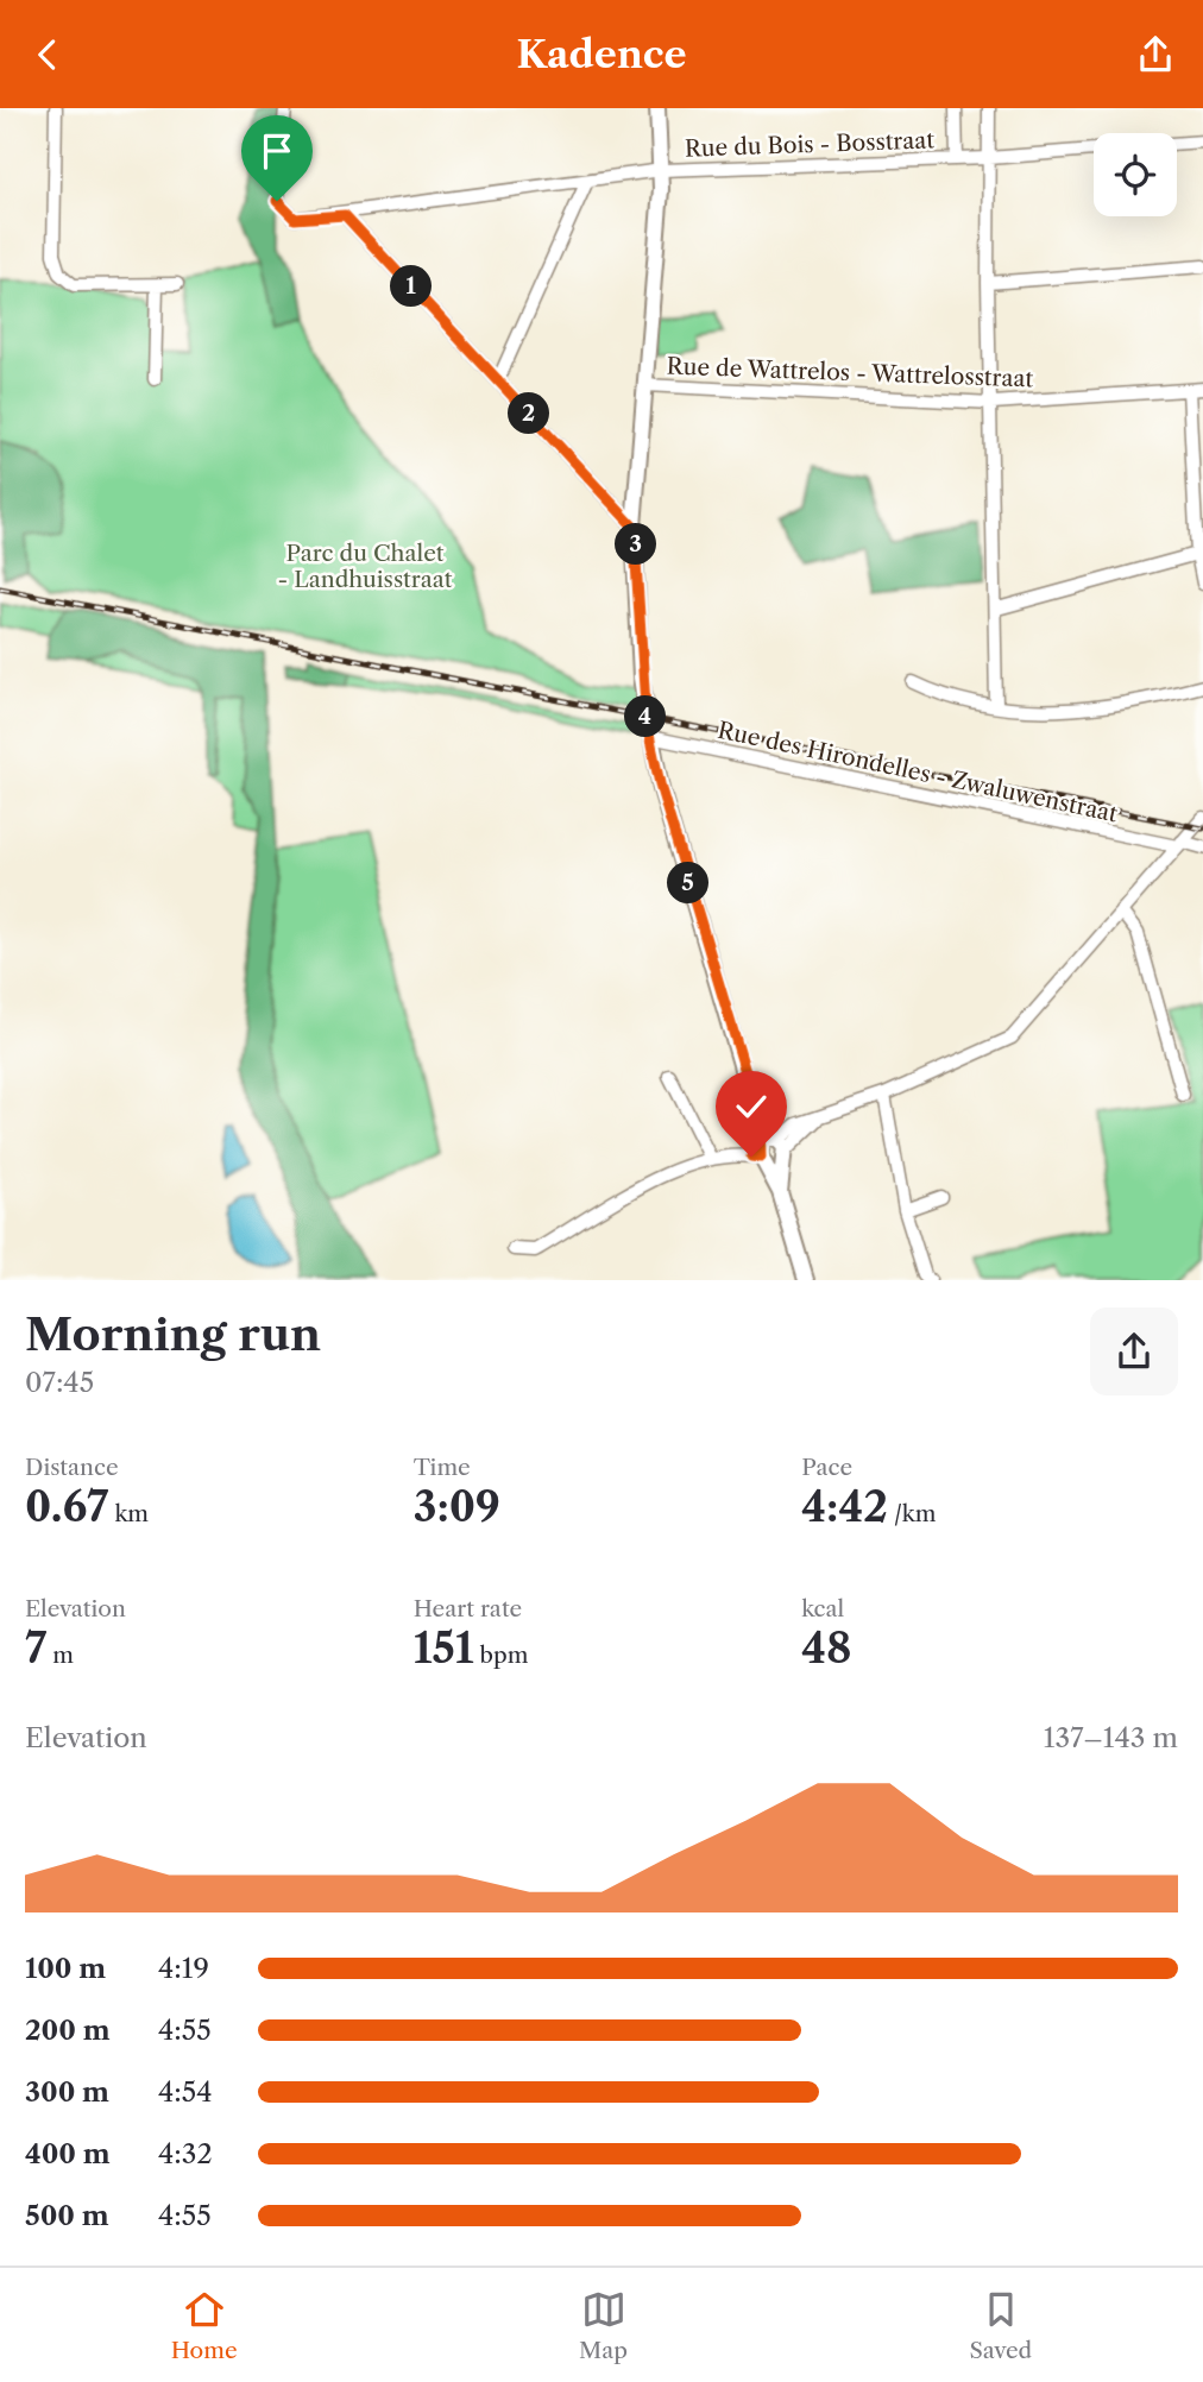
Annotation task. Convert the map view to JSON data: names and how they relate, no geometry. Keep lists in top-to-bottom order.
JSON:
{
  "streets": {
    "street": ["Rue du Bois - Bosstraat", "Rue de Wattrelos - Wattrelosstraat", "Rue des Hirondelles - Zwaluwenstraat"]
  },
  "parks": ["Parc du Chalet - Landhuisstraat"],
  "page": {
    "header": "Kadence",
    "pins": [
      "1",
      "2",
      "3",
      "4",
      "5"
    ],
    "heading": ["Morning run", "07:45"],
    "stats": [
      ["Distance", "0.67 km"],
      ["Time", "3:09"],
      ["Pace", "4:42 /km"],
      ["Elevation", "7 m"],
      ["Heart rate", "151 bpm"],
      ["kcal", "48"]
    ],
    "chart": ["Elevation", "137–143 m"],
    "list": [
      {
        "name": "100 m",
        "note": "4:19"
      },
      {
        "name": "200 m",
        "note": "4:55"
      },
      {
        "name": "300 m",
        "note": "4:54"
      },
      {
        "name": "400 m",
        "note": "4:32"
      },
      {
        "name": "500 m",
        "note": "4:55"
      }
    ],
    "tabs": ["Home", "Map", "Saved"]
  }
}
